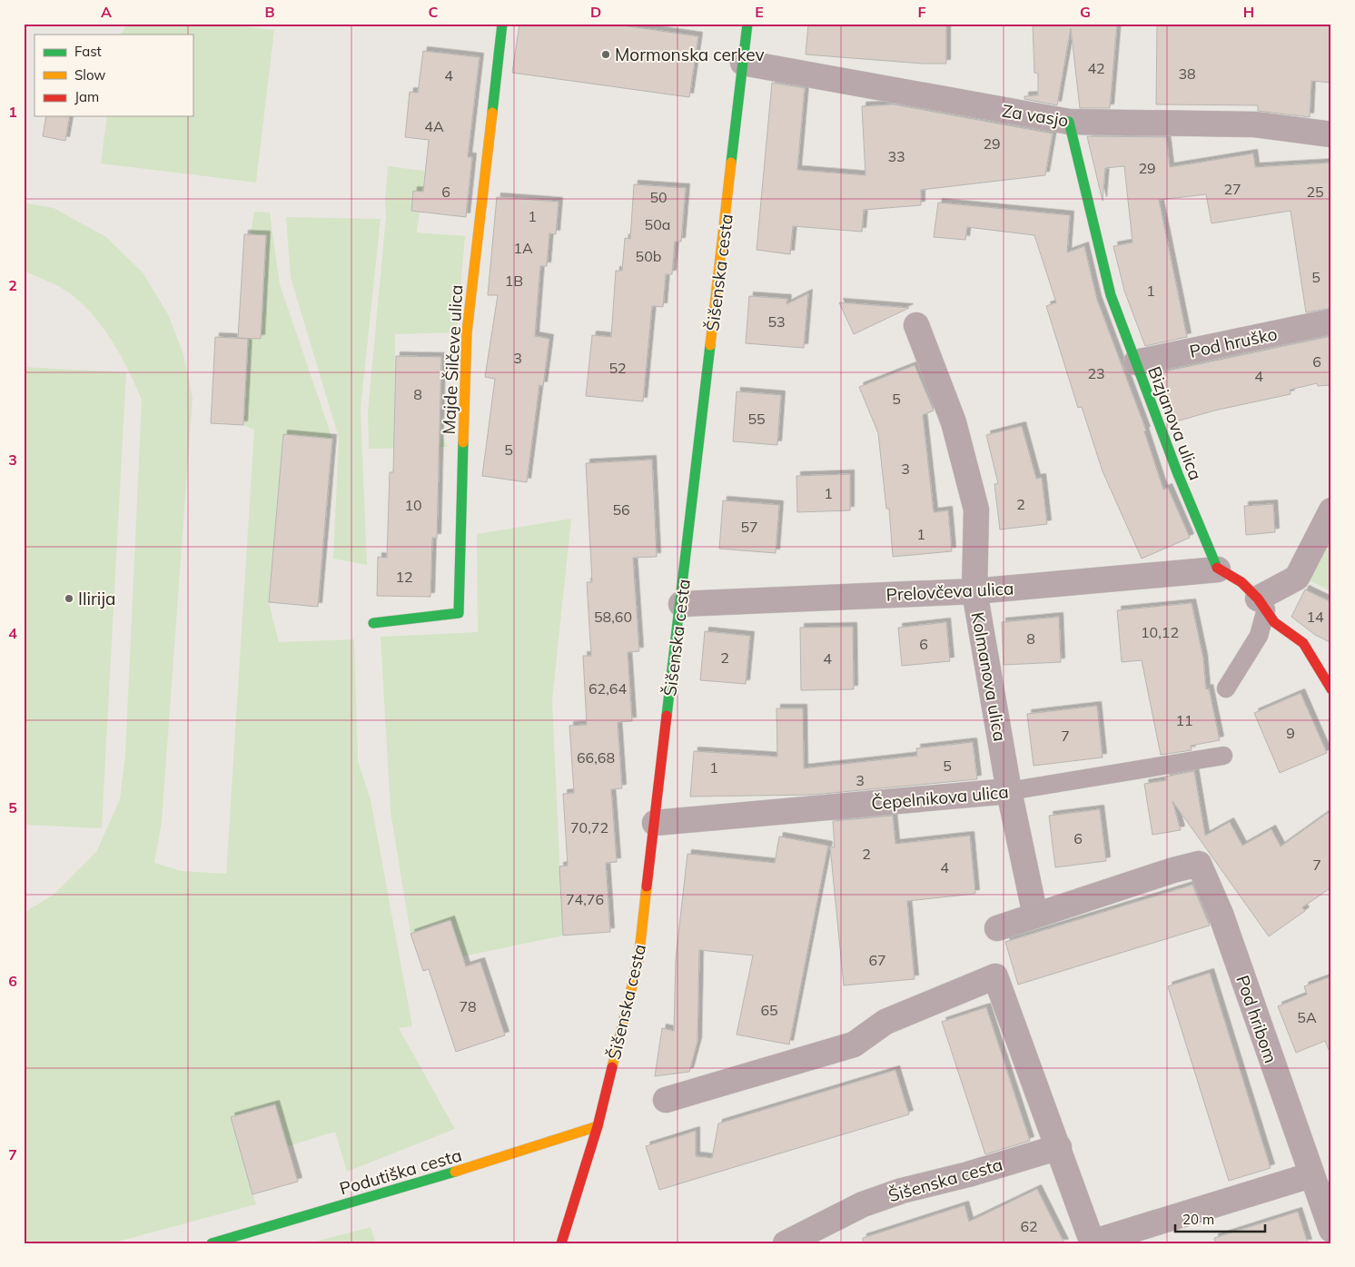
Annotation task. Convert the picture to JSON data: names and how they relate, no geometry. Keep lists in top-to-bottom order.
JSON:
{
  "streets": {
    "main road": [
      "Šišenska cesta",
      "Majde Šilčeve ulica",
      "Bizjanova ulica",
      "Podutiška cesta"
    ],
    "street": [
      "Za vasjo",
      "Pod hruško",
      "Prelovčeva ulica",
      "Kolmanova ulica",
      "Čepelnikova ulica",
      "Pod hribom"
    ]
  },
  "crossings": [
    ["Za vasjo", "Šišenska cesta"],
    ["Za vasjo", "Bizjanova ulica"],
    ["Šišenska cesta", "Prelovčeva ulica"],
    ["Šišenska cesta", "Čepelnikova ulica"],
    ["Šišenska cesta", "Podutiška cesta"],
    ["Pod hruško", "Bizjanova ulica"],
    ["Bizjanova ulica", "Prelovčeva ulica"],
    ["Prelovčeva ulica", "Kolmanova ulica"],
    ["Kolmanova ulica", "Čepelnikova ulica"]
  ],
  "places": ["Mormonska cerkev", "Ilirija"],
  "house_numbers": [
    "42",
    "38",
    "4",
    "4A",
    "29",
    "33",
    "29",
    "27",
    "6",
    "25",
    "50",
    "1",
    "50a",
    "1A",
    "50b",
    "5",
    "1B",
    "1",
    "53",
    "3",
    "6",
    "52",
    "23",
    "4",
    "8",
    "5",
    "55",
    "5",
    "3",
    "1",
    "2",
    "10",
    "56",
    "57",
    "1",
    "12",
    "58,60",
    "14",
    "10,12",
    "8",
    "6",
    "2",
    "4",
    "62,64",
    "11",
    "9",
    "7",
    "66,68",
    "5",
    "1",
    "3",
    "70,72",
    "6",
    "2",
    "7",
    "4",
    "74,76",
    "67",
    "78",
    "65",
    "5A",
    "62"
  ],
  "legend": ["Fast", "Slow", "Jam"],
  "scale_bar": "20 m",
  "grid": {
    "columns": [
      "A",
      "B",
      "C",
      "D",
      "E",
      "F",
      "G",
      "H"
    ],
    "rows": [
      "1",
      "2",
      "3",
      "4",
      "5",
      "6",
      "7"
    ]
  }
}
